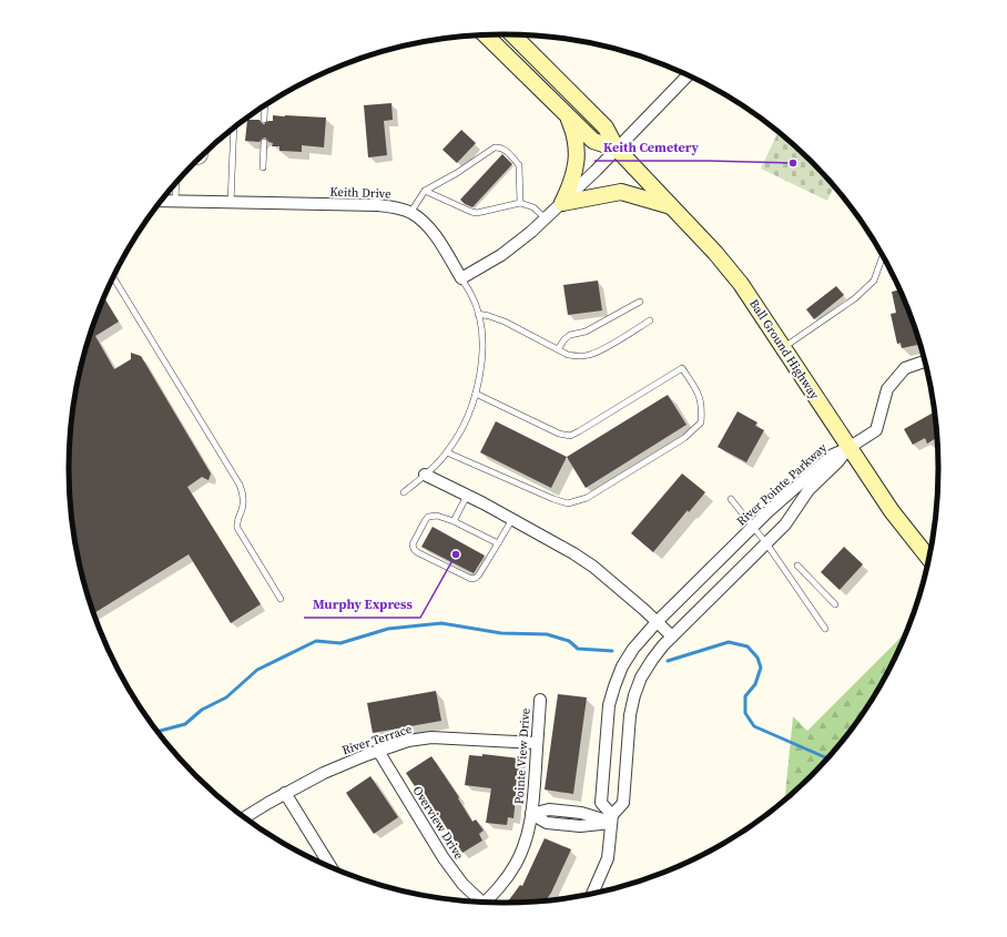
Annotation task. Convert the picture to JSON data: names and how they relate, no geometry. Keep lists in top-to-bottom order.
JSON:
{
  "streets": {
    "main road": ["Ball Ground Highway"],
    "street": [
      "Keith Drive",
      "River Pointe Parkway",
      "River Terrace",
      "Pointe View Drive",
      "Overview Drive"
    ]
  },
  "crossings": [
    ["Ball Ground Highway", "River Pointe Parkway"],
    ["River Pointe Parkway", "Pointe View Drive"],
    ["River Terrace", "Pointe View Drive"],
    ["River Terrace", "Overview Drive"]
  ],
  "places": ["Keith Cemetery", "Murphy Express"]
}
